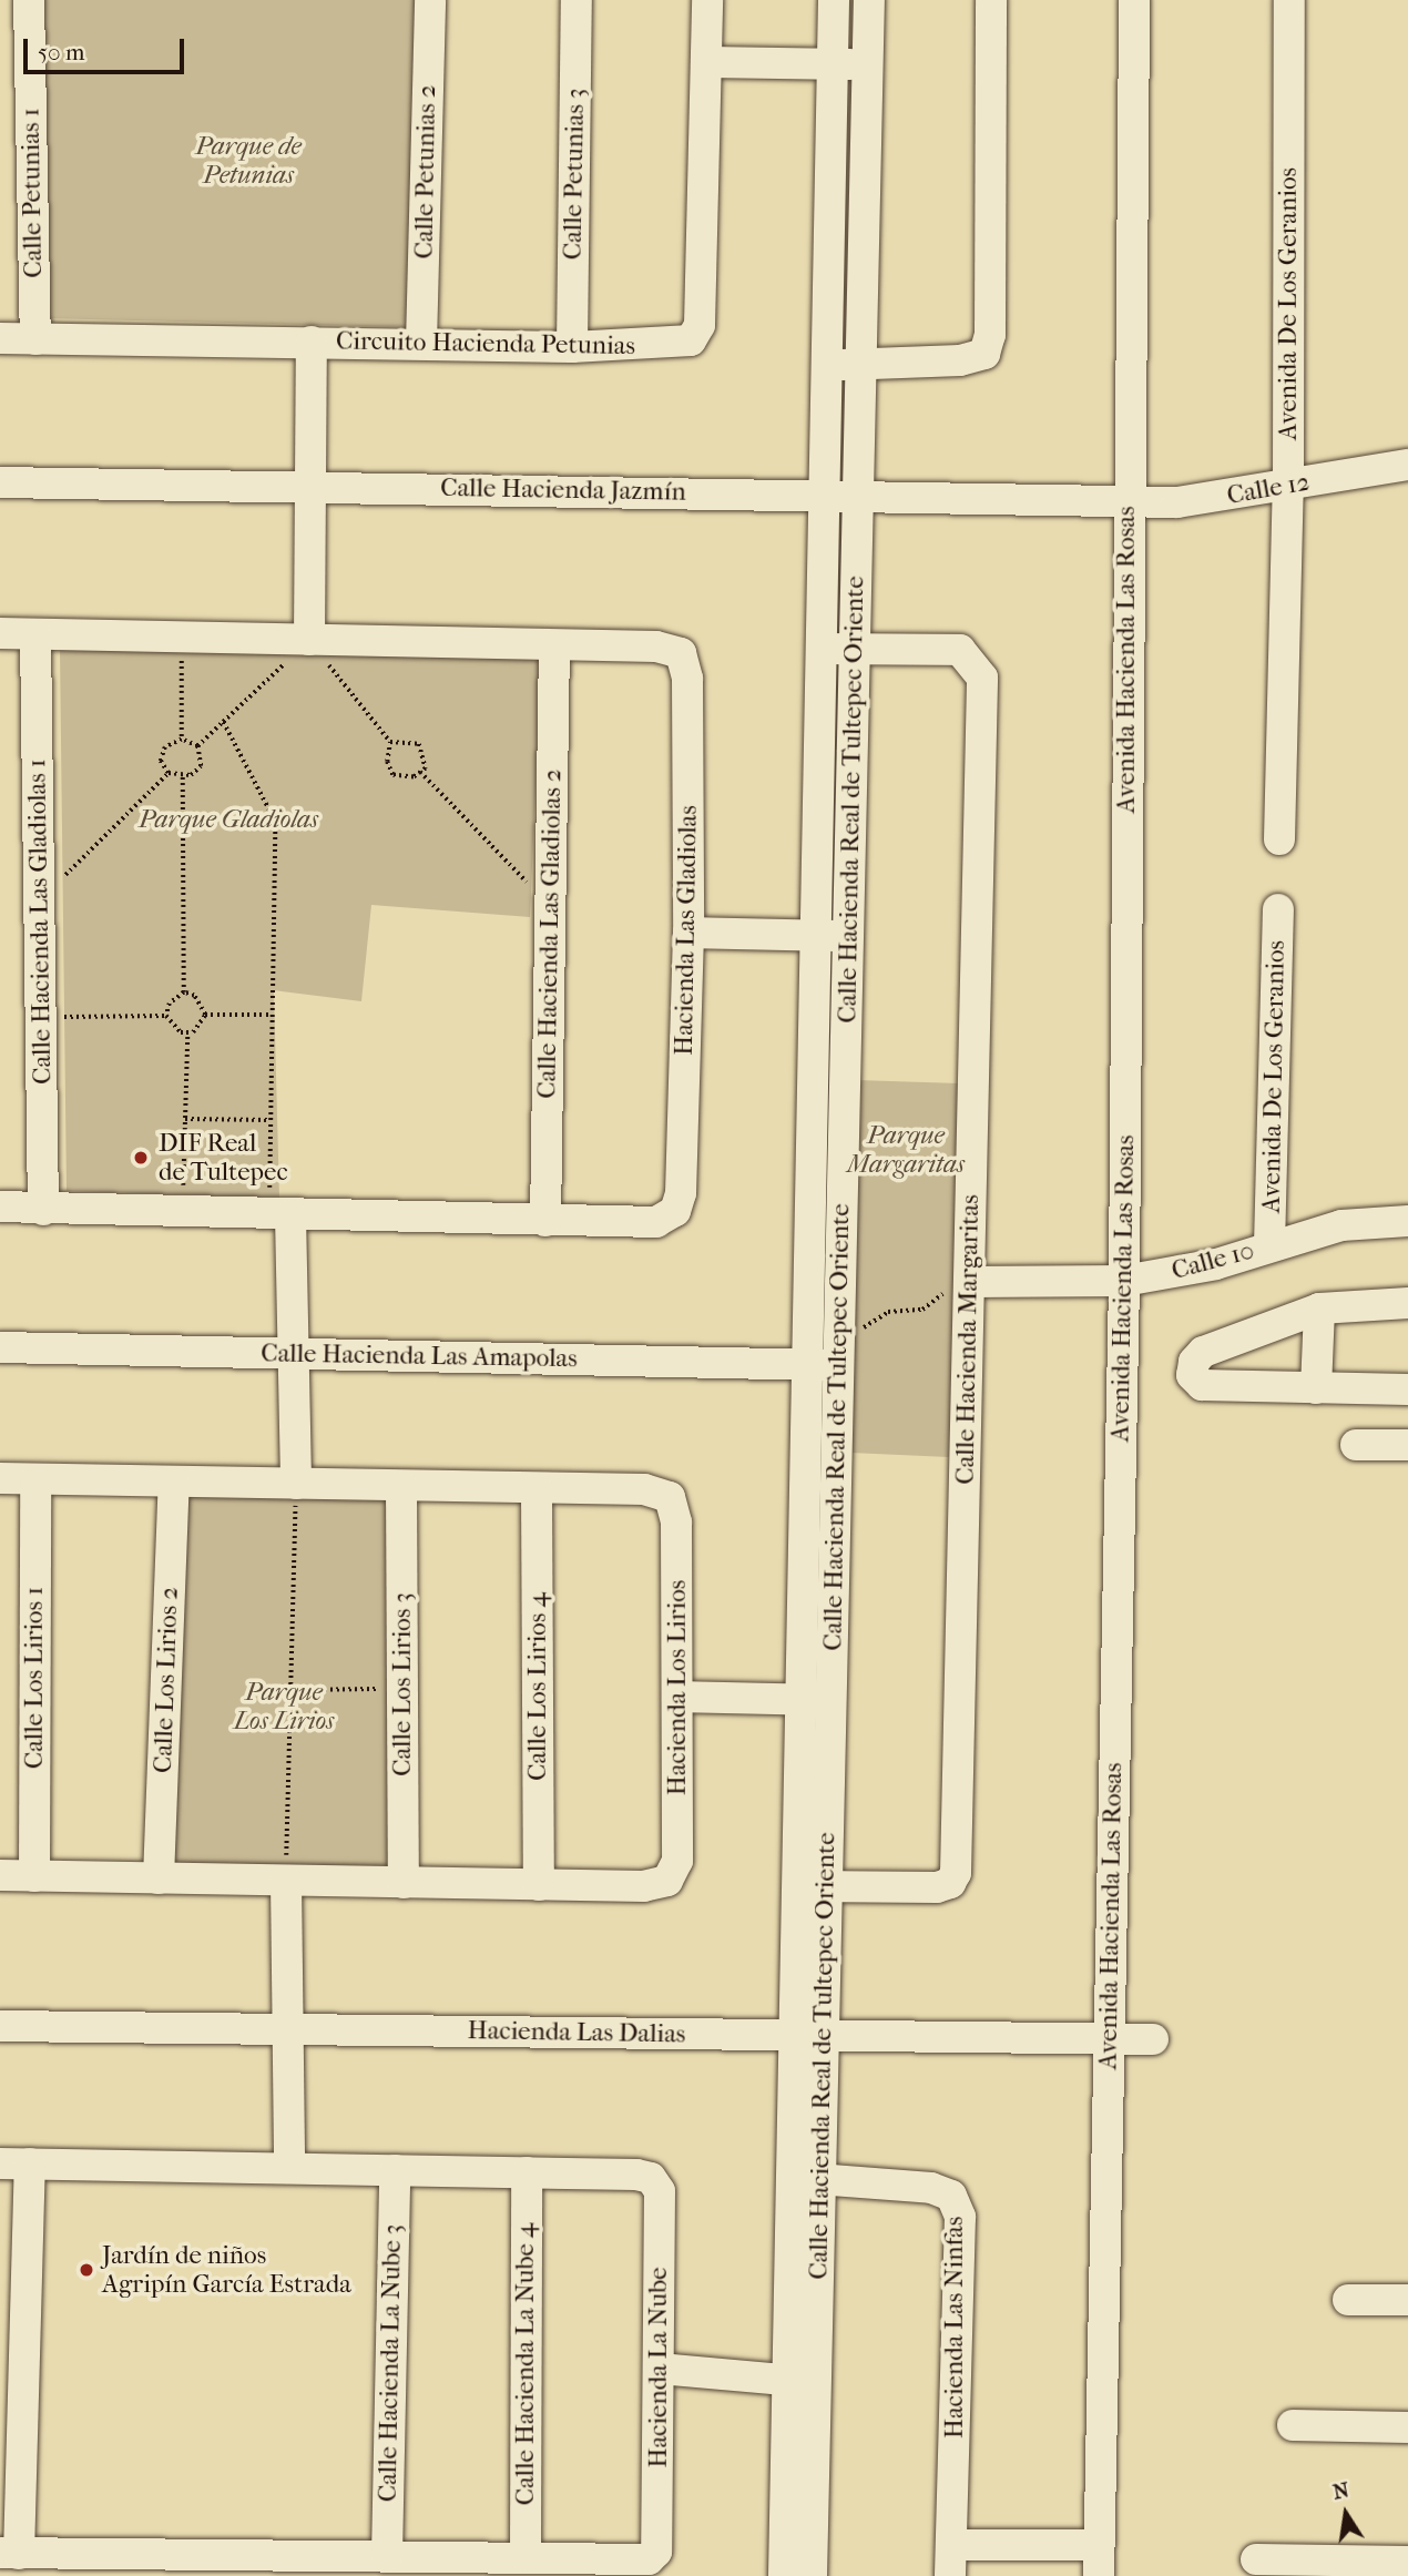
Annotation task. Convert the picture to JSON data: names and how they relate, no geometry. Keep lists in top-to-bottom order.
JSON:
{
  "streets": {
    "street": [
      "Calle Petunias 2",
      "Calle Petunias 3",
      "Calle Petunias 1",
      "Avenida De Los Geranios",
      "Circuito Hacienda Petunias",
      "Calle 12",
      "Calle Hacienda Jazmín",
      "Avenida Hacienda Las Rosas",
      "Calle Hacienda Real de Tultepec Oriente",
      "Calle Hacienda Las Gladiolas 1",
      "Hacienda Las Gladiolas",
      "Calle Hacienda Las Gladiolas 2",
      "Calle 10",
      "Calle Hacienda Margaritas",
      "Calle Hacienda Las Amapolas",
      "Calle Los Lirios 1",
      "Calle Los Lirios 2",
      "Calle Los Lirios 3",
      "Calle Los Lirios 4",
      "Hacienda Los Lirios",
      "Hacienda Las Dalias",
      "Hacienda Las Ninfas",
      "Calle Hacienda La Nube 3",
      "Calle Hacienda La Nube 4",
      "Hacienda La Nube"
    ]
  },
  "crossings": [
    ["Calle Petunias 2", "Circuito Hacienda Petunias"],
    ["Calle Petunias 3", "Circuito Hacienda Petunias"],
    ["Calle Petunias 1", "Circuito Hacienda Petunias"],
    ["Avenida De Los Geranios", "Calle 12"],
    ["Avenida De Los Geranios", "Calle 10"],
    ["Calle 12", "Calle Hacienda Jazmín"],
    ["Calle 12", "Avenida Hacienda Las Rosas"],
    ["Calle Hacienda Jazmín", "Avenida Hacienda Las Rosas"],
    ["Calle Hacienda Jazmín", "Calle Hacienda Real de Tultepec Oriente"],
    ["Avenida Hacienda Las Rosas", "Calle 10"],
    ["Avenida Hacienda Las Rosas", "Hacienda Las Dalias"],
    ["Calle Hacienda Real de Tultepec Oriente", "Calle Hacienda Margaritas"],
    ["Calle Hacienda Real de Tultepec Oriente", "Calle Hacienda Las Amapolas"],
    ["Calle Hacienda Real de Tultepec Oriente", "Hacienda Las Dalias"],
    ["Calle Hacienda Real de Tultepec Oriente", "Hacienda Las Ninfas"],
    ["Calle Hacienda Las Gladiolas 1", "Hacienda Las Gladiolas"],
    ["Hacienda Las Gladiolas", "Calle Hacienda Las Gladiolas 2"],
    ["Calle 10", "Calle Hacienda Margaritas"],
    ["Calle Los Lirios 1", "Hacienda Los Lirios"],
    ["Calle Los Lirios 2", "Hacienda Los Lirios"],
    ["Calle Los Lirios 3", "Hacienda Los Lirios"],
    ["Calle Los Lirios 4", "Hacienda Los Lirios"],
    ["Calle Hacienda La Nube 3", "Hacienda La Nube"],
    ["Calle Hacienda La Nube 4", "Hacienda La Nube"]
  ],
  "parks": [
    "Parque de Petunias",
    "Parque Gladiolas",
    "Parque Margaritas",
    "Parque Los Lirios"
  ],
  "places": ["DIF Real de Tultepec", "Jardín de niños Agripín García Estrada"],
  "scale_bar": "50 m",
  "north": "top"
}
